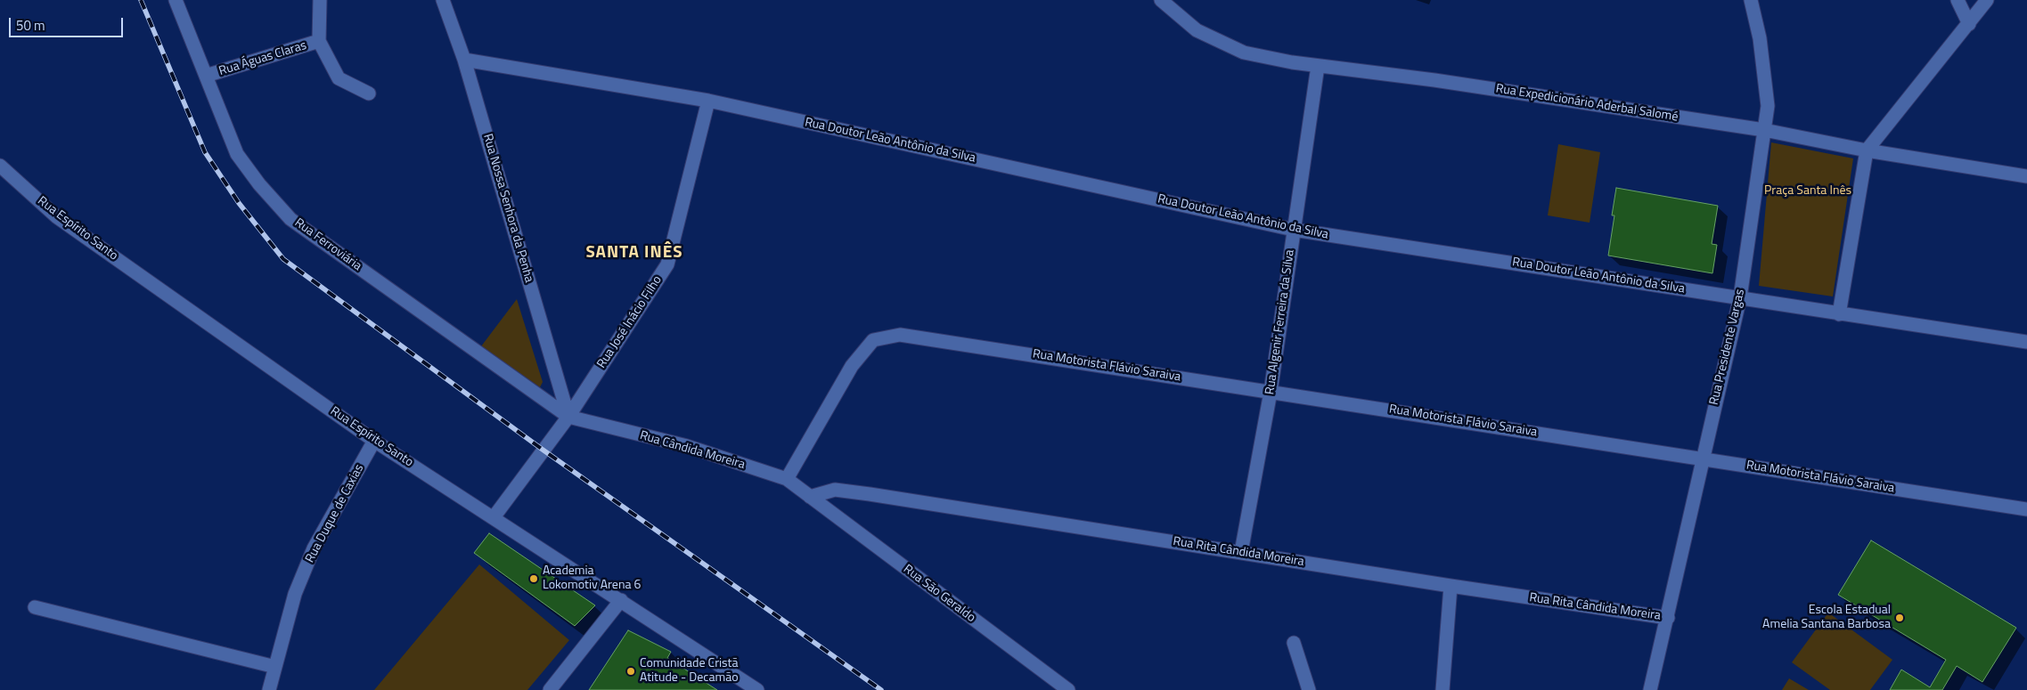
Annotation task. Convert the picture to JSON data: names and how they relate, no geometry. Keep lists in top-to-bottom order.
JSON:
{
  "streets": {
    "street": [
      "Rua Águas Claras",
      "Rua Expedicionário Aderbal Salomé",
      "Rua Doutor Leão Antônio da Silva",
      "Rua Nossa Senhora da Penha",
      "Rua Espírito Santo",
      "Rua Ferroviária",
      "Rua José Inácio Filho",
      "Rua Algenir Ferreira da Silva",
      "Rua Presidente Vargas",
      "Rua Motorista Flávio Saraiva",
      "Rua Cândida Moreira",
      "Rua Duque de Caxias",
      "Rua Rita Cândida Moreira",
      "Rua São Geraldo"
    ]
  },
  "crossings": [
    ["Rua Águas Claras", "Rua Ferroviária"],
    ["Rua Expedicionário Aderbal Salomé", "Rua Algenir Ferreira da Silva"],
    ["Rua Expedicionário Aderbal Salomé", "Rua Presidente Vargas"],
    ["Rua Doutor Leão Antônio da Silva", "Rua Nossa Senhora da Penha"],
    ["Rua Doutor Leão Antônio da Silva", "Rua José Inácio Filho"],
    ["Rua Doutor Leão Antônio da Silva", "Rua Algenir Ferreira da Silva"],
    ["Rua Doutor Leão Antônio da Silva", "Rua Presidente Vargas"],
    ["Rua Nossa Senhora da Penha", "Rua Ferroviária"],
    ["Rua Nossa Senhora da Penha", "Rua José Inácio Filho"],
    ["Rua Nossa Senhora da Penha", "Rua Cândida Moreira"],
    ["Rua Espírito Santo", "Rua José Inácio Filho"],
    ["Rua Espírito Santo", "Rua Duque de Caxias"],
    ["Rua Ferroviária", "Rua José Inácio Filho"],
    ["Rua Ferroviária", "Rua Cândida Moreira"],
    ["Rua José Inácio Filho", "Rua Cândida Moreira"],
    ["Rua Algenir Ferreira da Silva", "Rua Motorista Flávio Saraiva"],
    ["Rua Algenir Ferreira da Silva", "Rua Rita Cândida Moreira"],
    ["Rua Presidente Vargas", "Rua Motorista Flávio Saraiva"],
    ["Rua Presidente Vargas", "Rua Rita Cândida Moreira"],
    ["Rua Motorista Flávio Saraiva", "Rua Cândida Moreira"],
    ["Rua Cândida Moreira", "Rua Rita Cândida Moreira"],
    ["Rua Cândida Moreira", "Rua São Geraldo"],
    ["Rua Rita Cândida Moreira", "Rua São Geraldo"]
  ],
  "districts": ["SANTA INÊS"],
  "parks": ["Praça Santa Inês"],
  "places": ["Academia Lokomotiv Arena 6", "Escola Estadual Amelia Santana Barbosa", "Comunidade Cristã Atitude - Decamão"],
  "scale_bar": "50 m"
}
